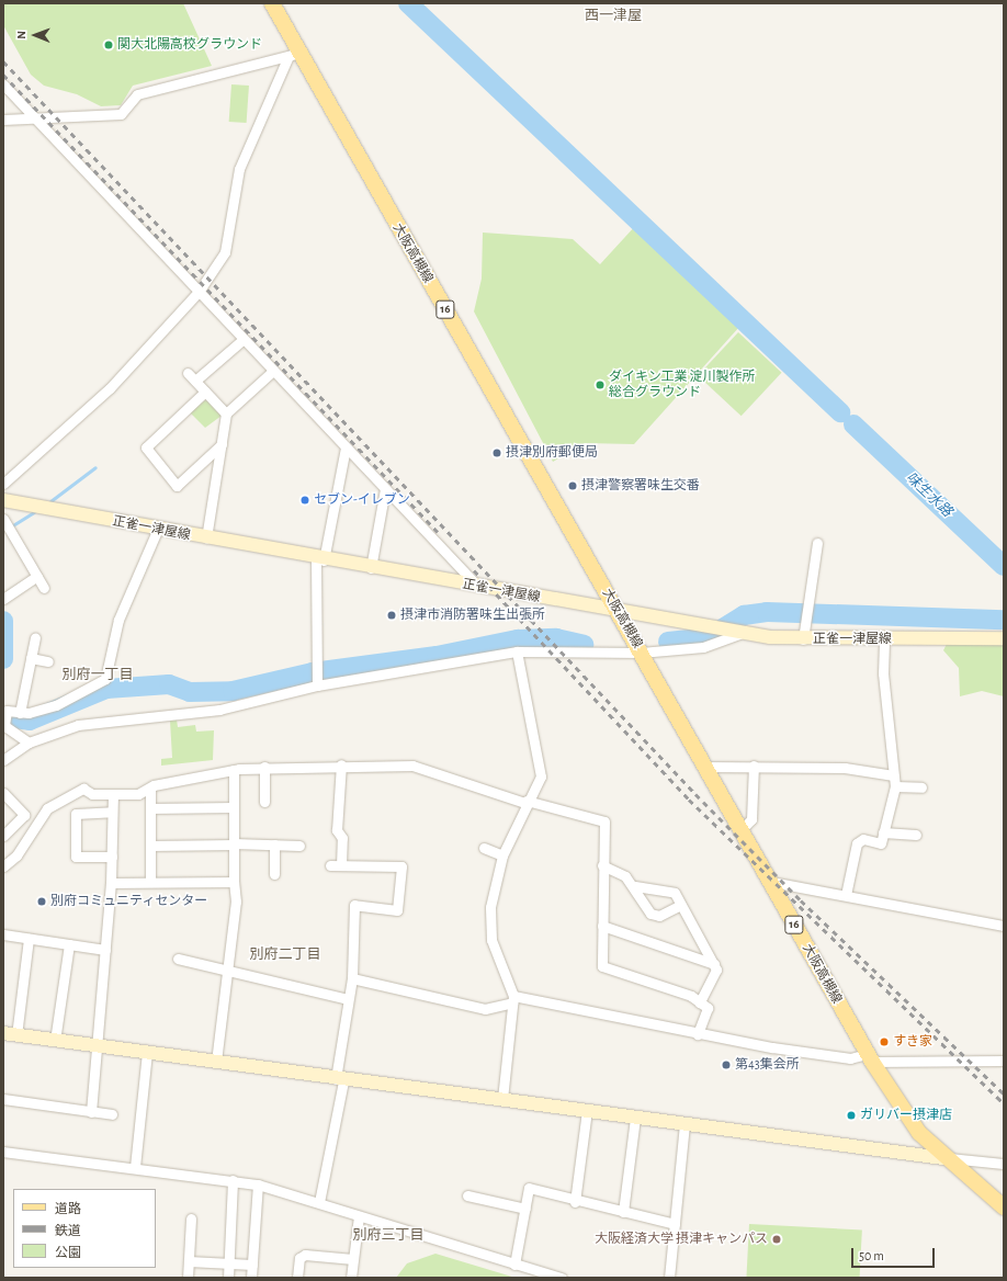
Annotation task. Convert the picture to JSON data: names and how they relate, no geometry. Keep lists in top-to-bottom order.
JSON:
{
  "streets": {
    "main road": ["大阪高槻線", "16", "正雀一津屋線"]
  },
  "crossings": [
    ["大阪高槻線", "正雀一津屋線"]
  ],
  "districts": [
    "西一津屋",
    "別府一丁目",
    "別府二丁目",
    "別府三丁目"
  ],
  "water": ["味生水路"],
  "places": [
    "関大北陽高校グラウンド",
    "ダイキン工業 淀川製作所 総合グラウンド",
    "摂津別府郵便局",
    "摂津警察署味生交番",
    "セブン-イレブン",
    "摂津市消防署味生出張所",
    "別府コミュニティセンター",
    "すき家",
    "第43集会所",
    "ガリバー摂津店",
    "大阪経済大学 摂津キャンパス"
  ],
  "legend": ["道路", "鉄道", "公園"],
  "scale_bar": "50 m",
  "north": "left"
}
